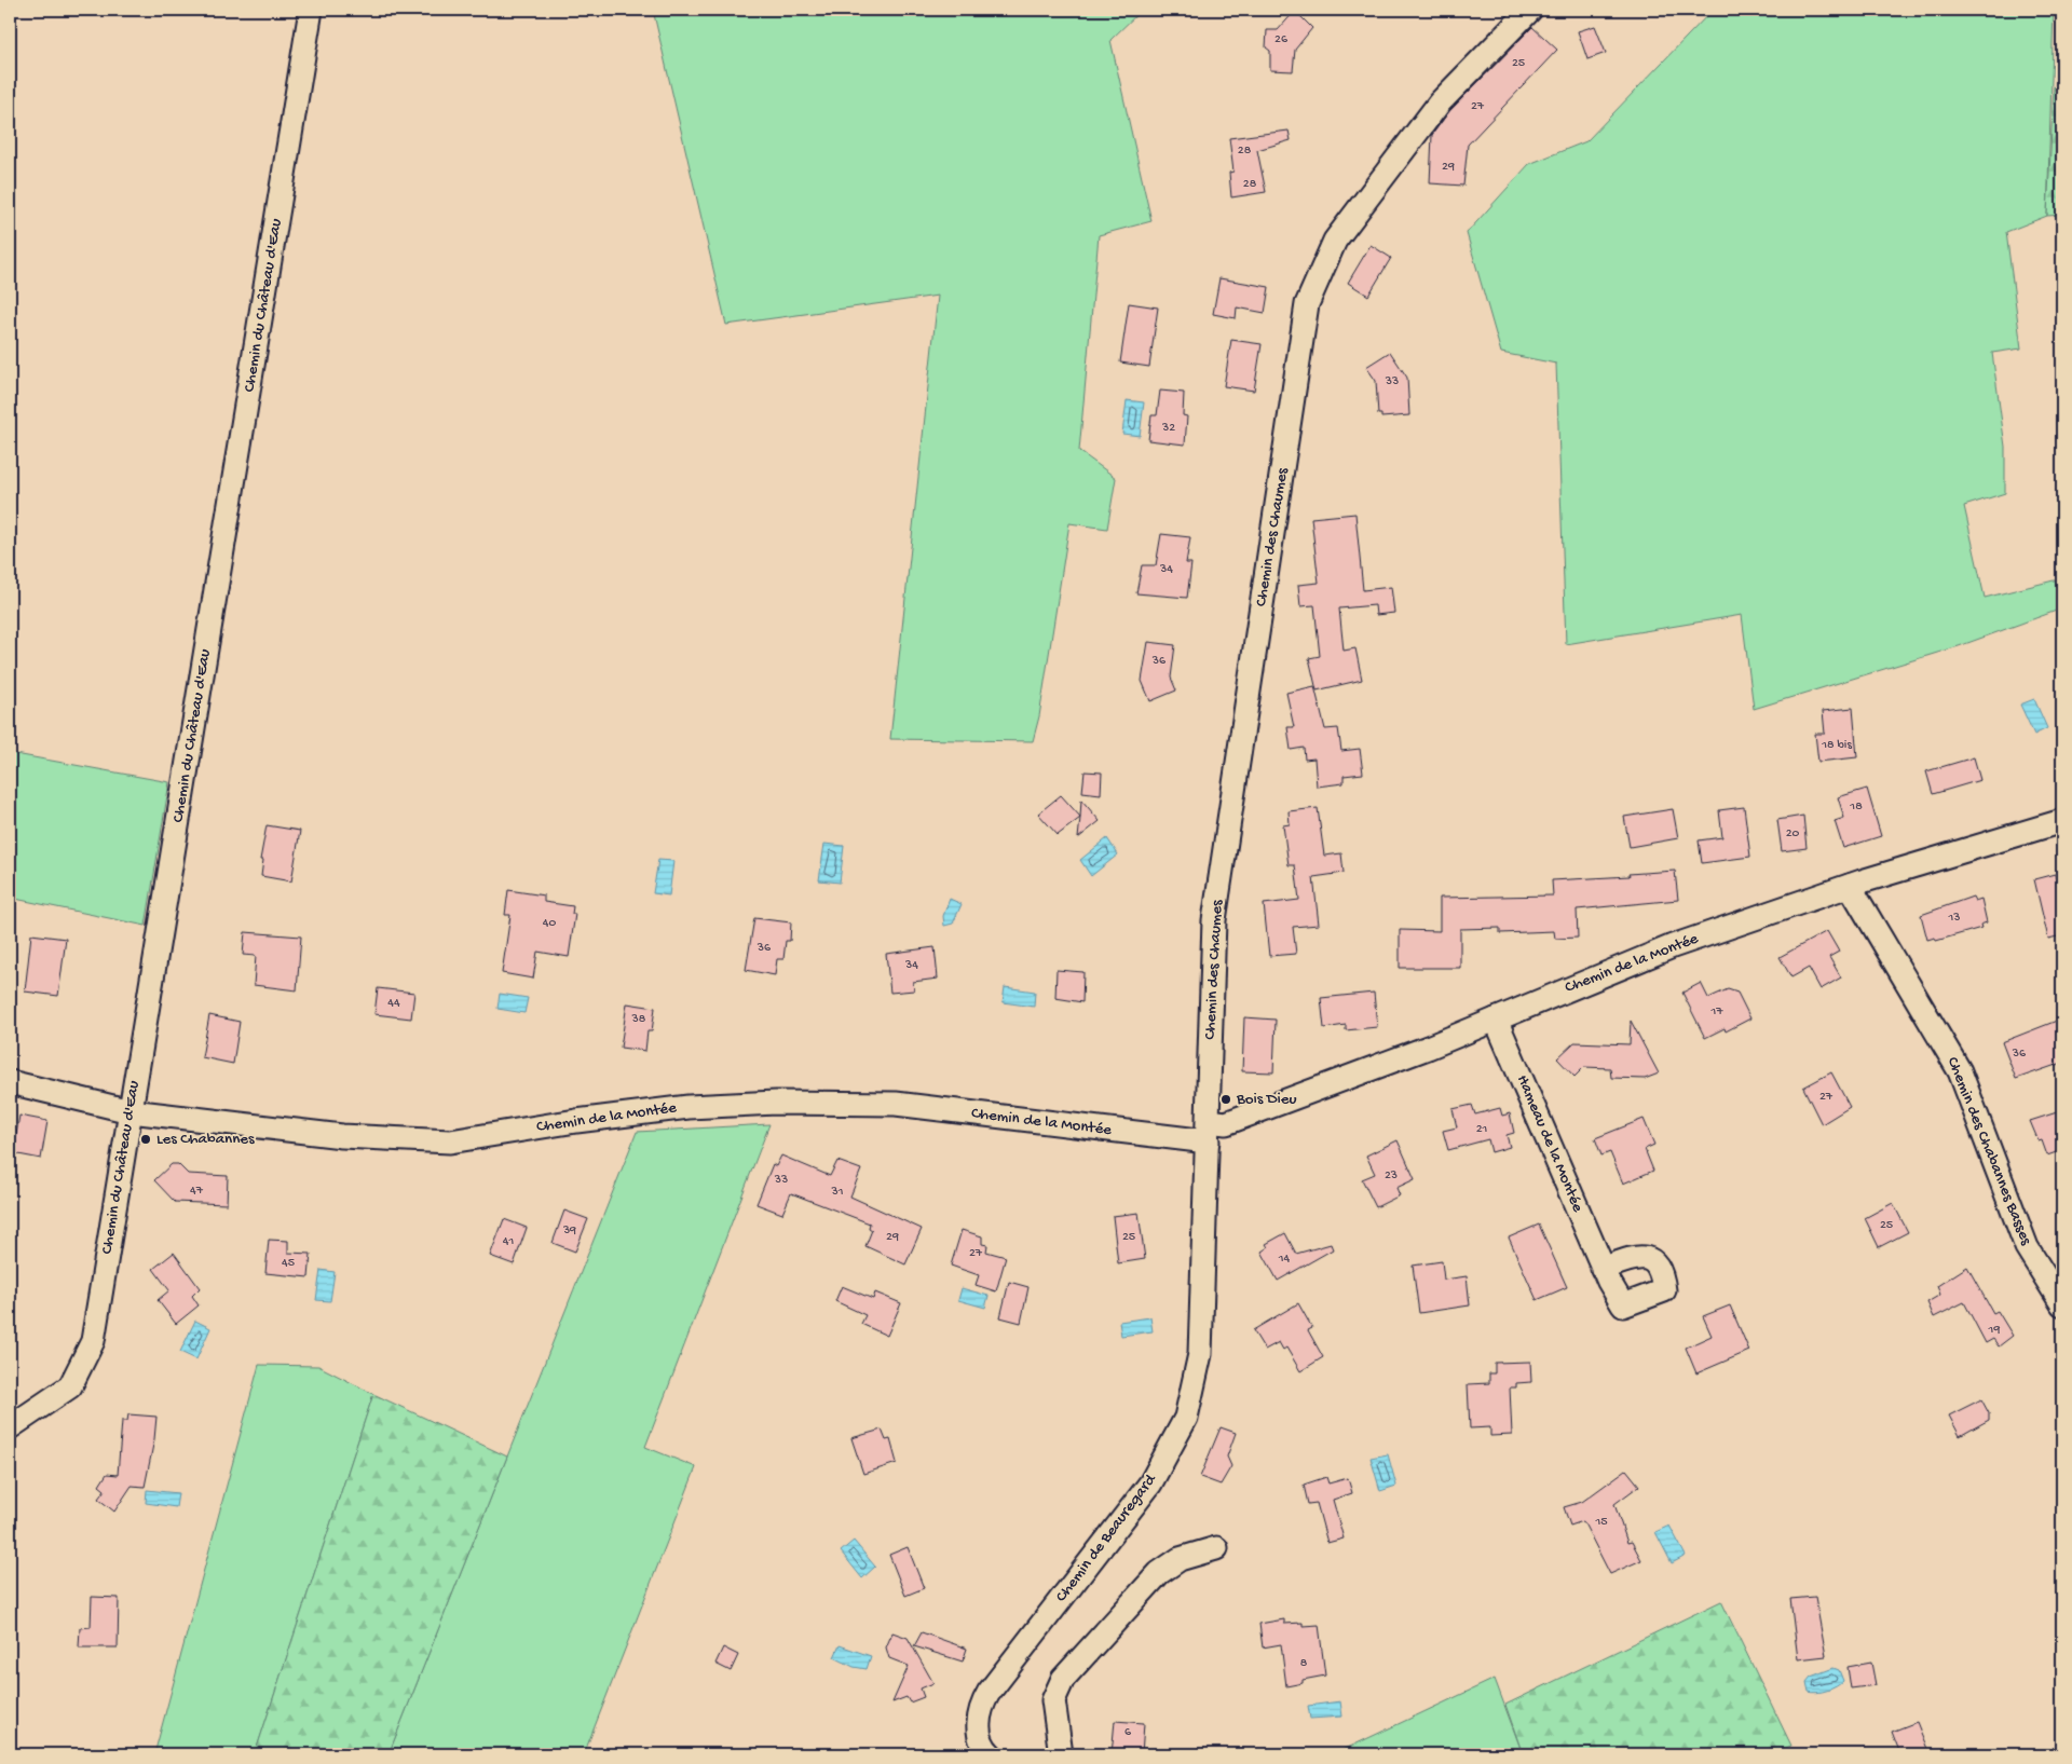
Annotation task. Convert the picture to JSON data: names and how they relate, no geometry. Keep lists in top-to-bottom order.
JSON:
{
  "streets": {
    "street": [
      "Chemin du Château d'Eau",
      "Chemin des Chaumes",
      "Chemin de la Montée",
      "Hameau de la Montée",
      "Chemin des Chabannes Basses",
      "Chemin de Beauregard"
    ]
  },
  "crossings": [
    ["Chemin du Château d'Eau", "Chemin de la Montée"],
    ["Chemin des Chaumes", "Chemin de la Montée"],
    ["Chemin des Chaumes", "Chemin de Beauregard"],
    ["Chemin de la Montée", "Hameau de la Montée"],
    ["Chemin de la Montée", "Chemin des Chabannes Basses"],
    ["Chemin de la Montée", "Chemin de Beauregard"]
  ],
  "places": ["Bois Dieu", "Les Chabannes"],
  "house_numbers": [
    "26",
    "25",
    "27",
    "28",
    "29",
    "28",
    "33",
    "32",
    "34",
    "36",
    "18 bis",
    "18",
    "20",
    "13",
    "40",
    "36",
    "34",
    "44",
    "17",
    "38",
    "36",
    "27",
    "21",
    "23",
    "33",
    "47",
    "31",
    "25",
    "39",
    "29",
    "25",
    "41",
    "27",
    "14",
    "45",
    "19",
    "15",
    "8",
    "6"
  ]
}
